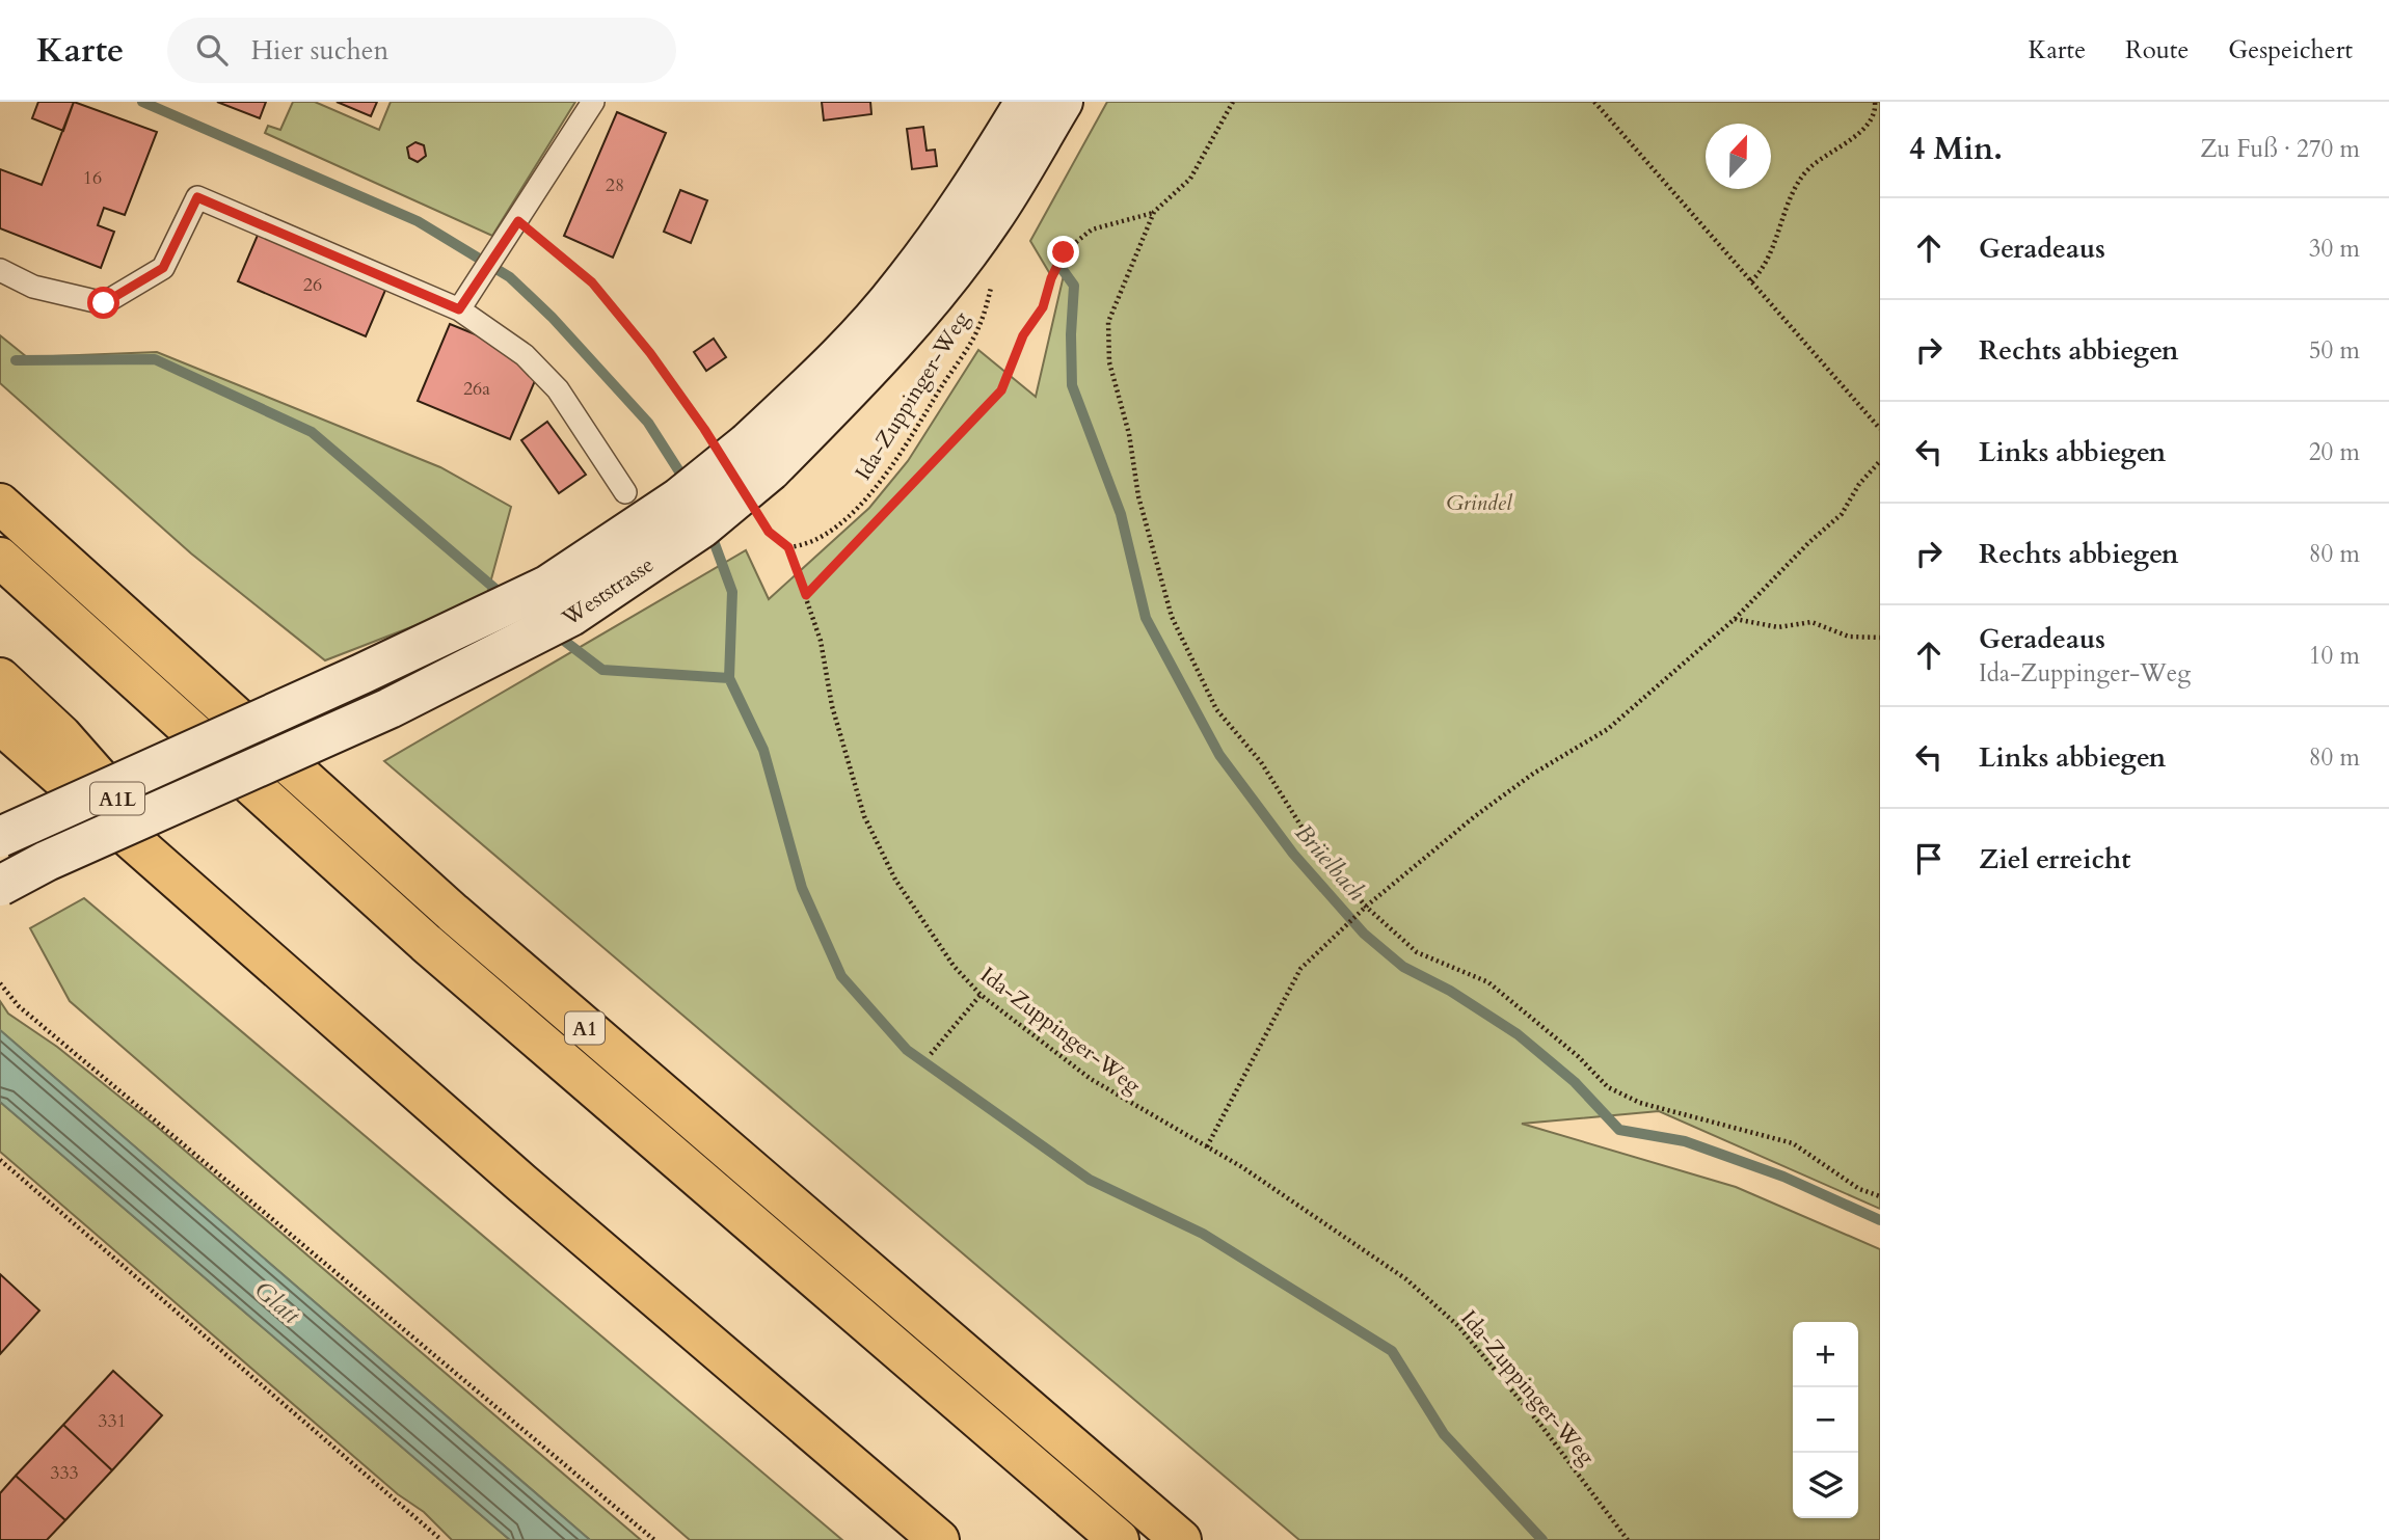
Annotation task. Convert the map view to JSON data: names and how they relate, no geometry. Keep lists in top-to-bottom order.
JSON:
{
  "streets": {
    "highway": ["A1L", "A1"],
    "main road": ["Weststrasse"],
    "path": ["Ida-Zuppinger-Weg"]
  },
  "water": ["Brüelbach", "Glatt"],
  "parks": ["Grindel"],
  "house_numbers": [
    "16",
    "28",
    "26",
    "26a",
    "331",
    "333"
  ],
  "north": "top",
  "page": {
    "header": "Karte",
    "search": "Hier suchen",
    "nav": ["Karte", "Route", "Gespeichert"],
    "heading": ["4 Min.", "Zu Fuß · 270 m"],
    "list": [
      ["Geradeaus", "30 m"],
      ["Rechts abbiegen", "50 m"],
      ["Links abbiegen", "20 m"],
      ["Rechts abbiegen", "80 m"],
      ["Geradeaus", "Ida-Zuppinger-Weg", "10 m"],
      ["Links abbiegen", "80 m"],
      "Ziel erreicht"
    ],
    "map_buttons": ["+", "−"]
  }
}
